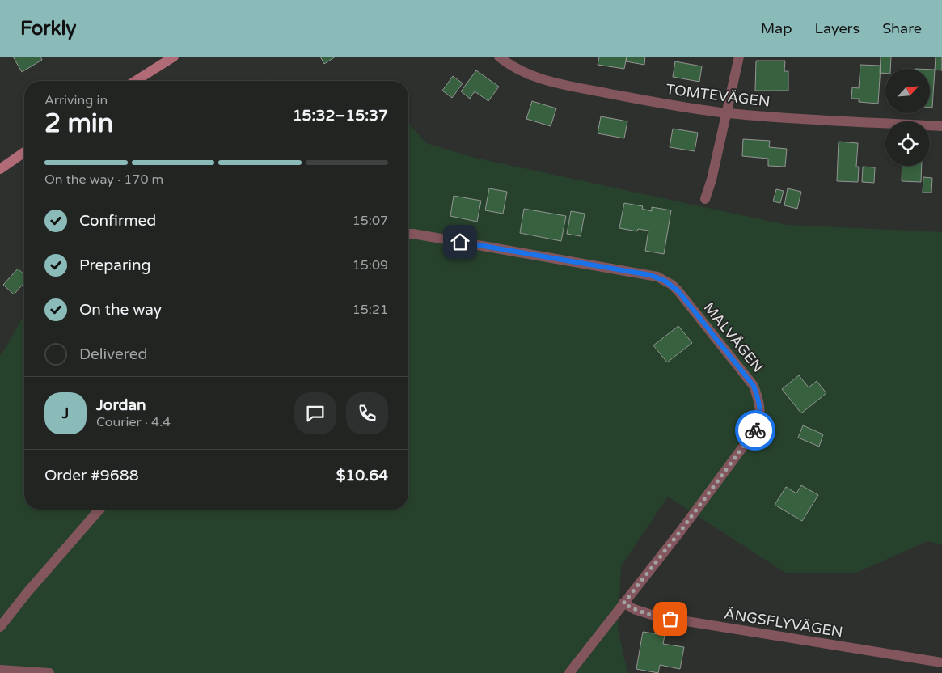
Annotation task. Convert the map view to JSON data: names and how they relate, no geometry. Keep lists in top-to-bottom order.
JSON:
{
  "streets": {
    "street": ["TOMTEVÄGEN", "MALVÄGEN", "ÄNGSFLYVÄGEN"]
  },
  "crossings": [
    ["MALVÄGEN", "ÄNGSFLYVÄGEN"]
  ],
  "north": "top right",
  "page": {
    "header": "Forkly",
    "nav": ["Map", "Layers", "Share"],
    "heading": ["2 min", "Arriving in", "15:32–15:37"],
    "panel": [
      "Jordan",
      "Courier · 4.4",
      "Order #9688",
      "$10.64"
    ],
    "bar": "On the way · 170 m",
    "list": [
      ["Confirmed", "15:07"],
      ["Preparing", "15:09"],
      ["On the way", "15:21"],
      "Delivered"
    ],
    "round": "J"
  }
}
